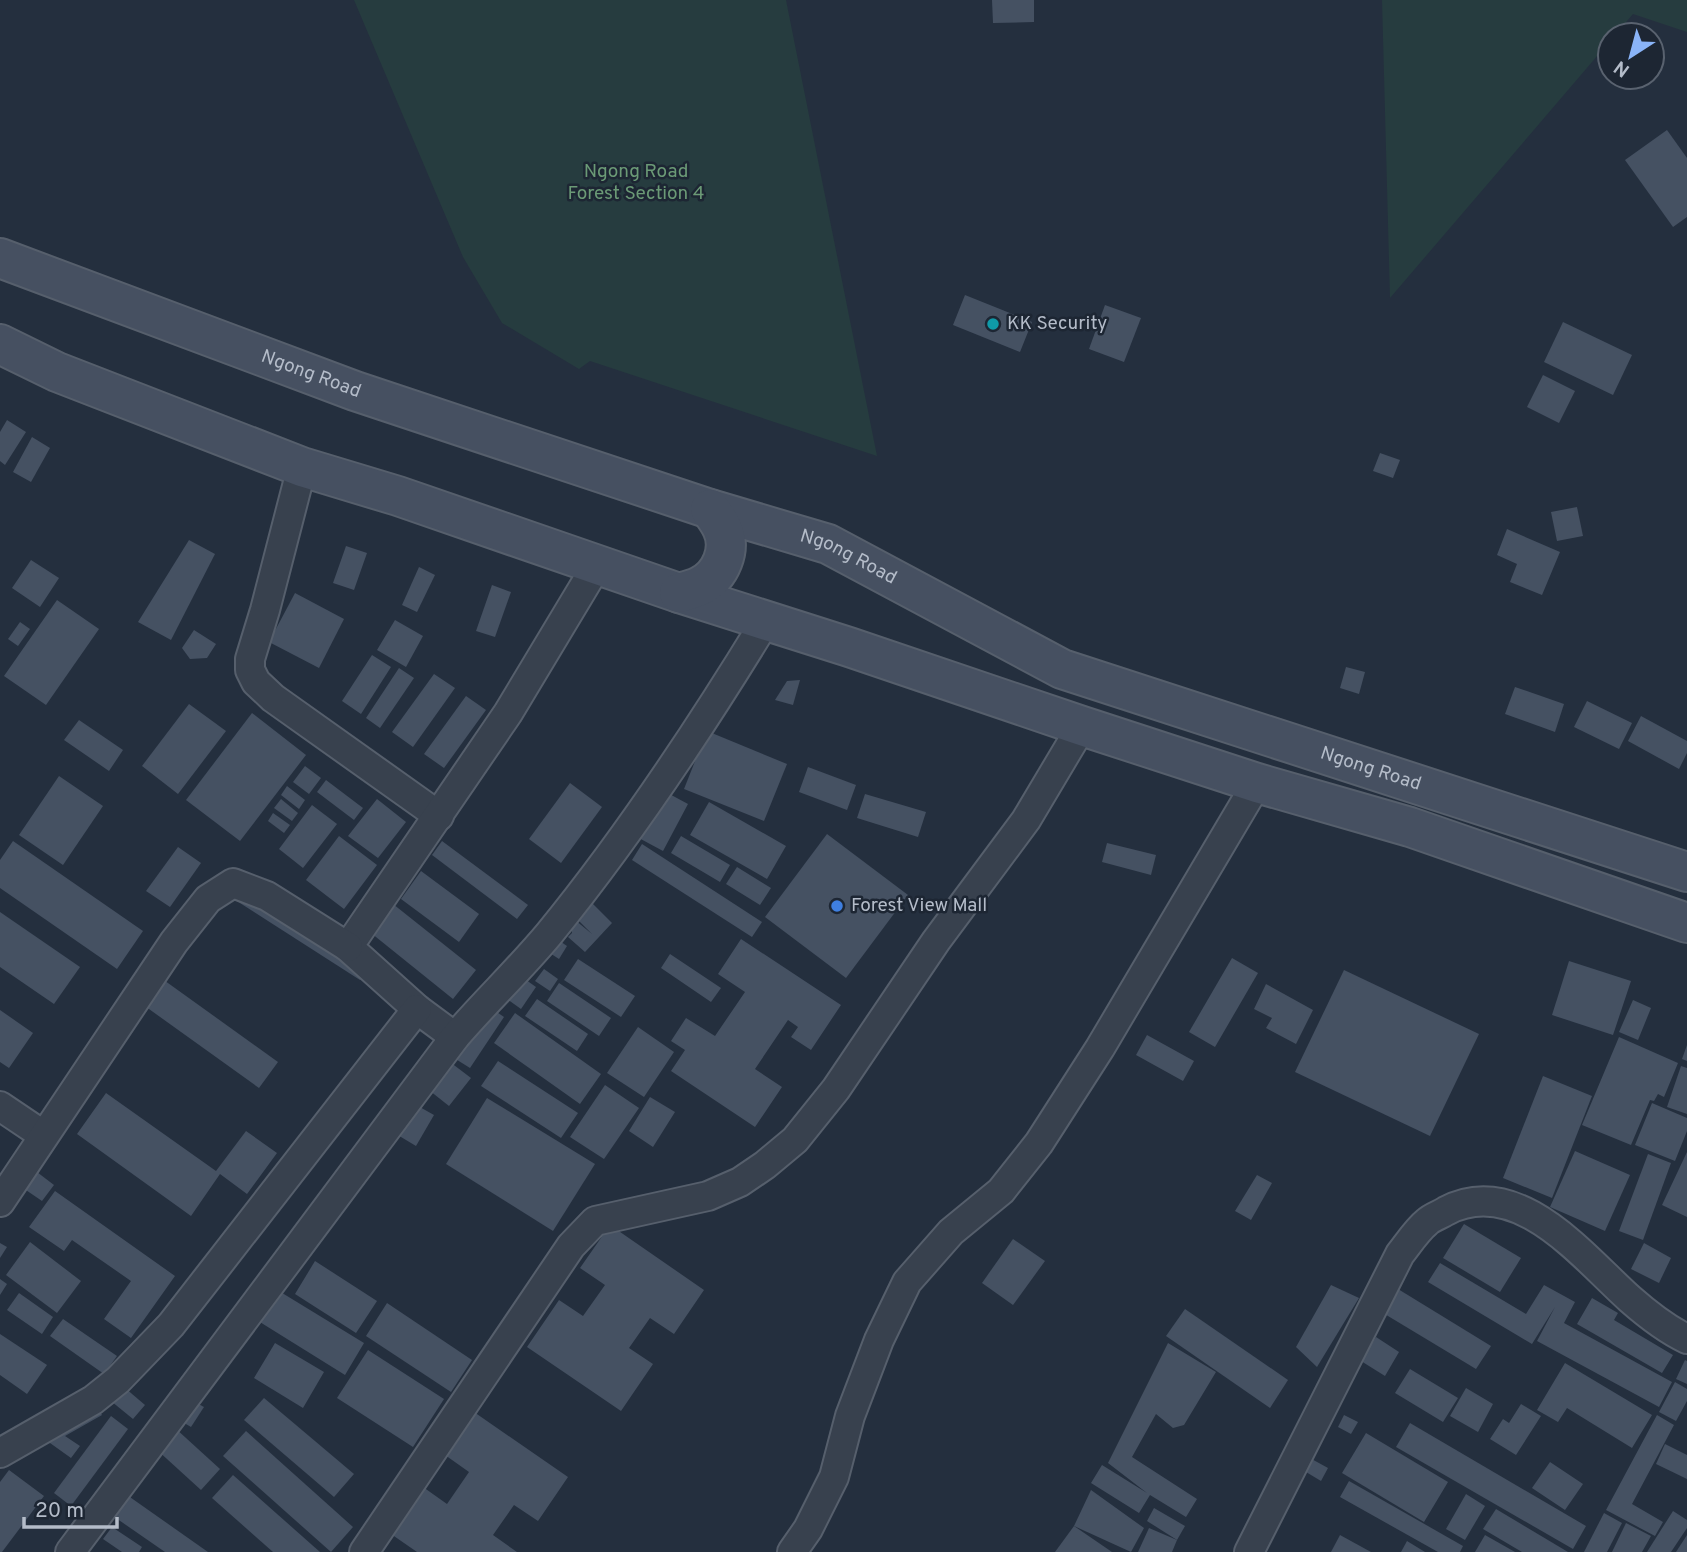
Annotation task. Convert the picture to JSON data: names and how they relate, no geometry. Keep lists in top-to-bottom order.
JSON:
{
  "streets": {
    "main road": ["Ngong Road"]
  },
  "parks": ["Ngong Road Forest Section 4"],
  "places": ["KK Security", "Forest View Mall"],
  "scale_bar": "20 m",
  "north": "bottom left"
}
